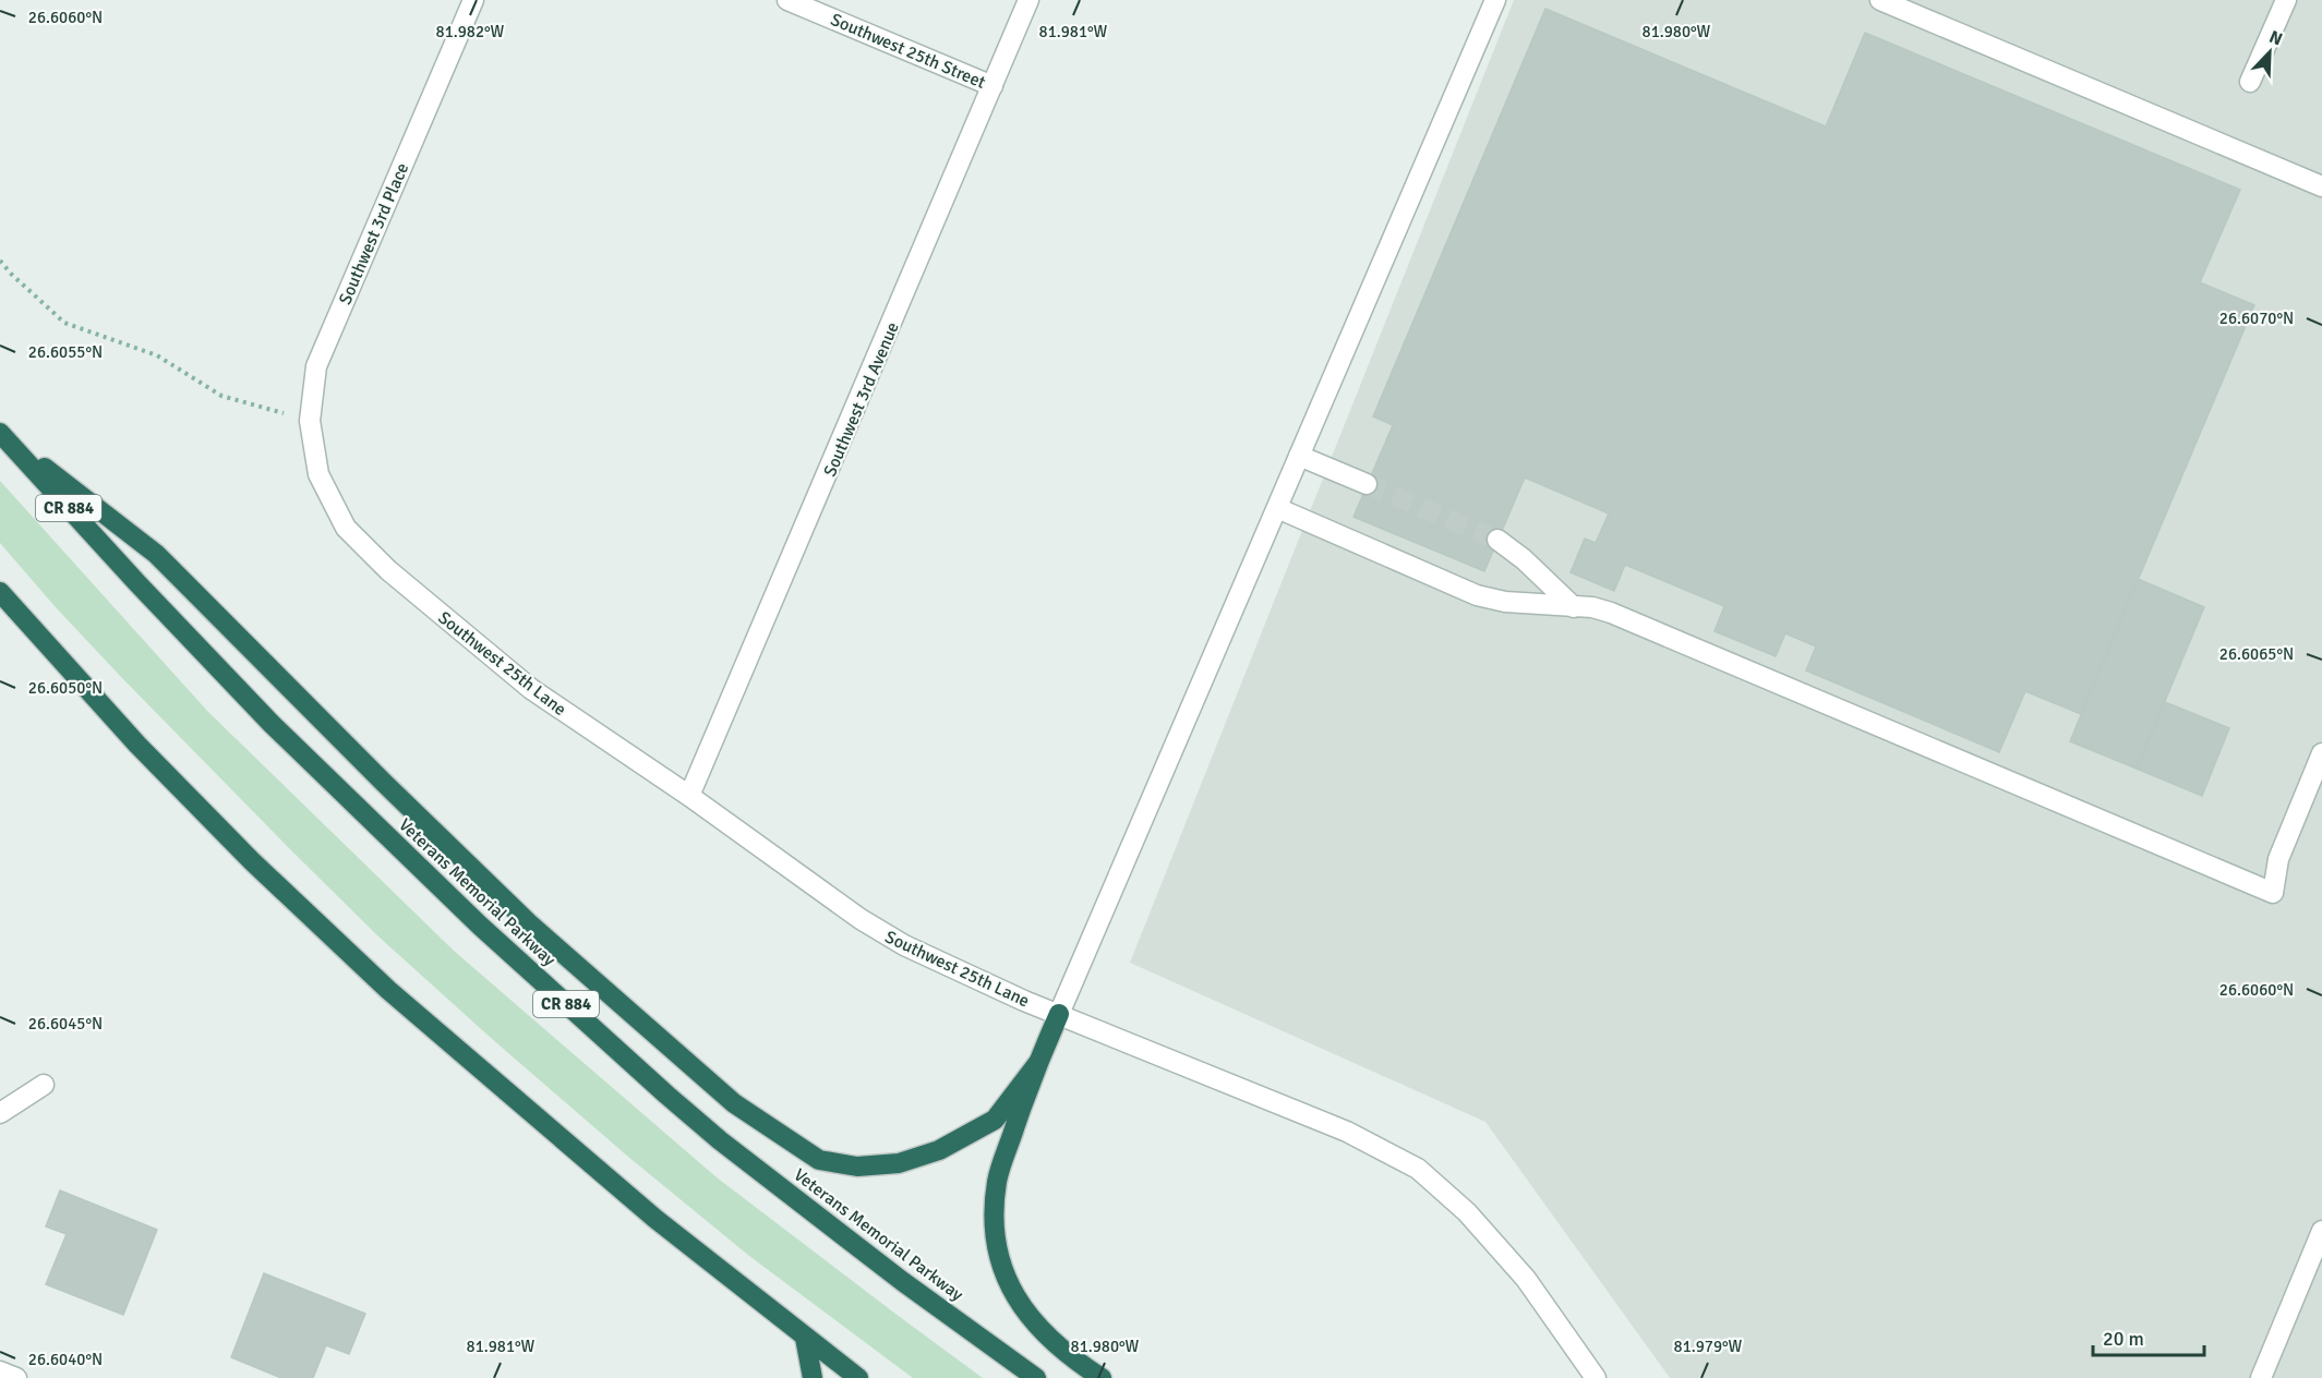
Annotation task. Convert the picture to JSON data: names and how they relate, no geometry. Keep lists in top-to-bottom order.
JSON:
{
  "streets": {
    "highway": ["CR 884", "Veterans Memorial Parkway"],
    "street": [
      "Southwest 25th Street",
      "Southwest 3rd Place",
      "Southwest 3rd Avenue",
      "Southwest 25th Lane"
    ]
  },
  "crossings": [
    ["Southwest 25th Street", "Southwest 3rd Avenue"],
    ["Southwest 3rd Place", "Southwest 25th Lane"],
    ["Southwest 3rd Avenue", "Southwest 25th Lane"]
  ],
  "scale_bar": "20 m",
  "north": "top right",
  "coordinates": [
    "26.6060°N",
    "81.982°W",
    "81.981°W",
    "81.980°W",
    "26.6070°N",
    "26.6055°N",
    "26.6065°N",
    "26.6050°N",
    "26.6045°N",
    "81.979°W",
    "26.6040°N"
  ]
}
